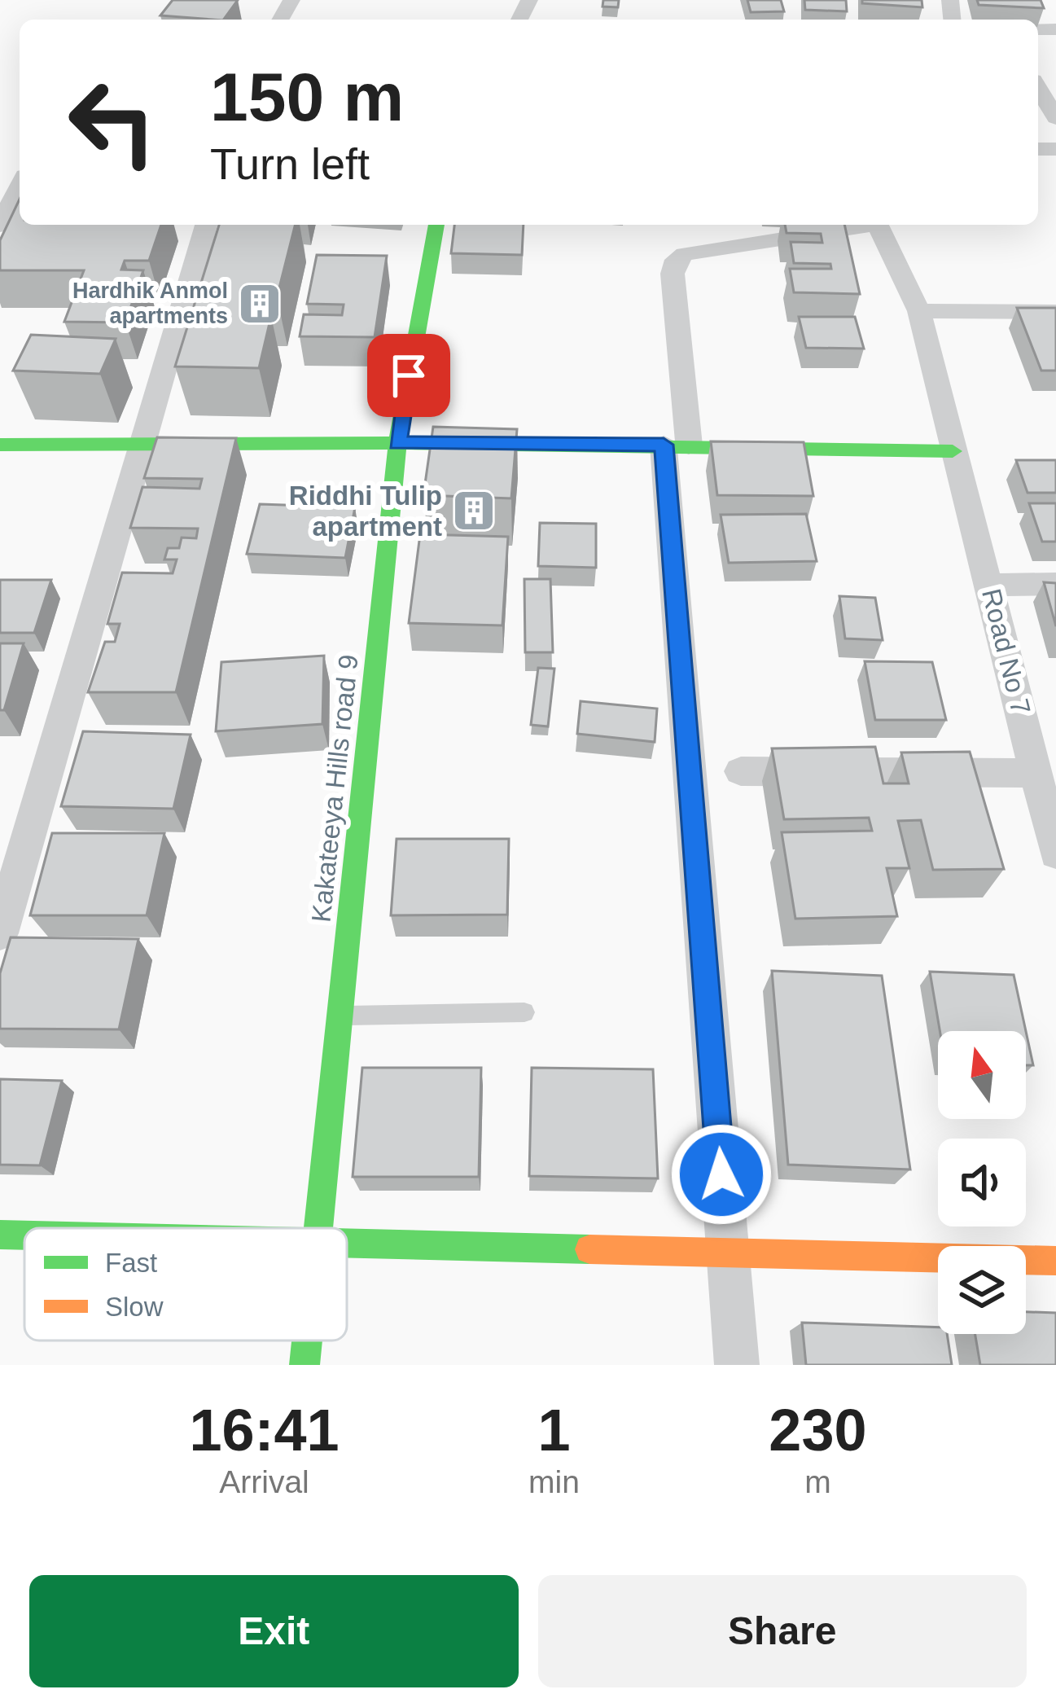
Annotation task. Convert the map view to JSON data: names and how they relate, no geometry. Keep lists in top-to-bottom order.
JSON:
{
  "streets": {
    "street": ["Road No 7", "Kakateeya Hills road 9"]
  },
  "places": {
    "building": ["Hardhik Anmol apartments", "Riddhi Tulip apartment"]
  },
  "legend": ["Fast", "Slow"],
  "north": "top",
  "page": {
    "turn": ["150 m", "Turn left"],
    "eta": [
      "16:41",
      "Arrival",
      "1",
      "min",
      "230",
      "m"
    ],
    "buttons": ["Exit", "Share"]
  }
}
